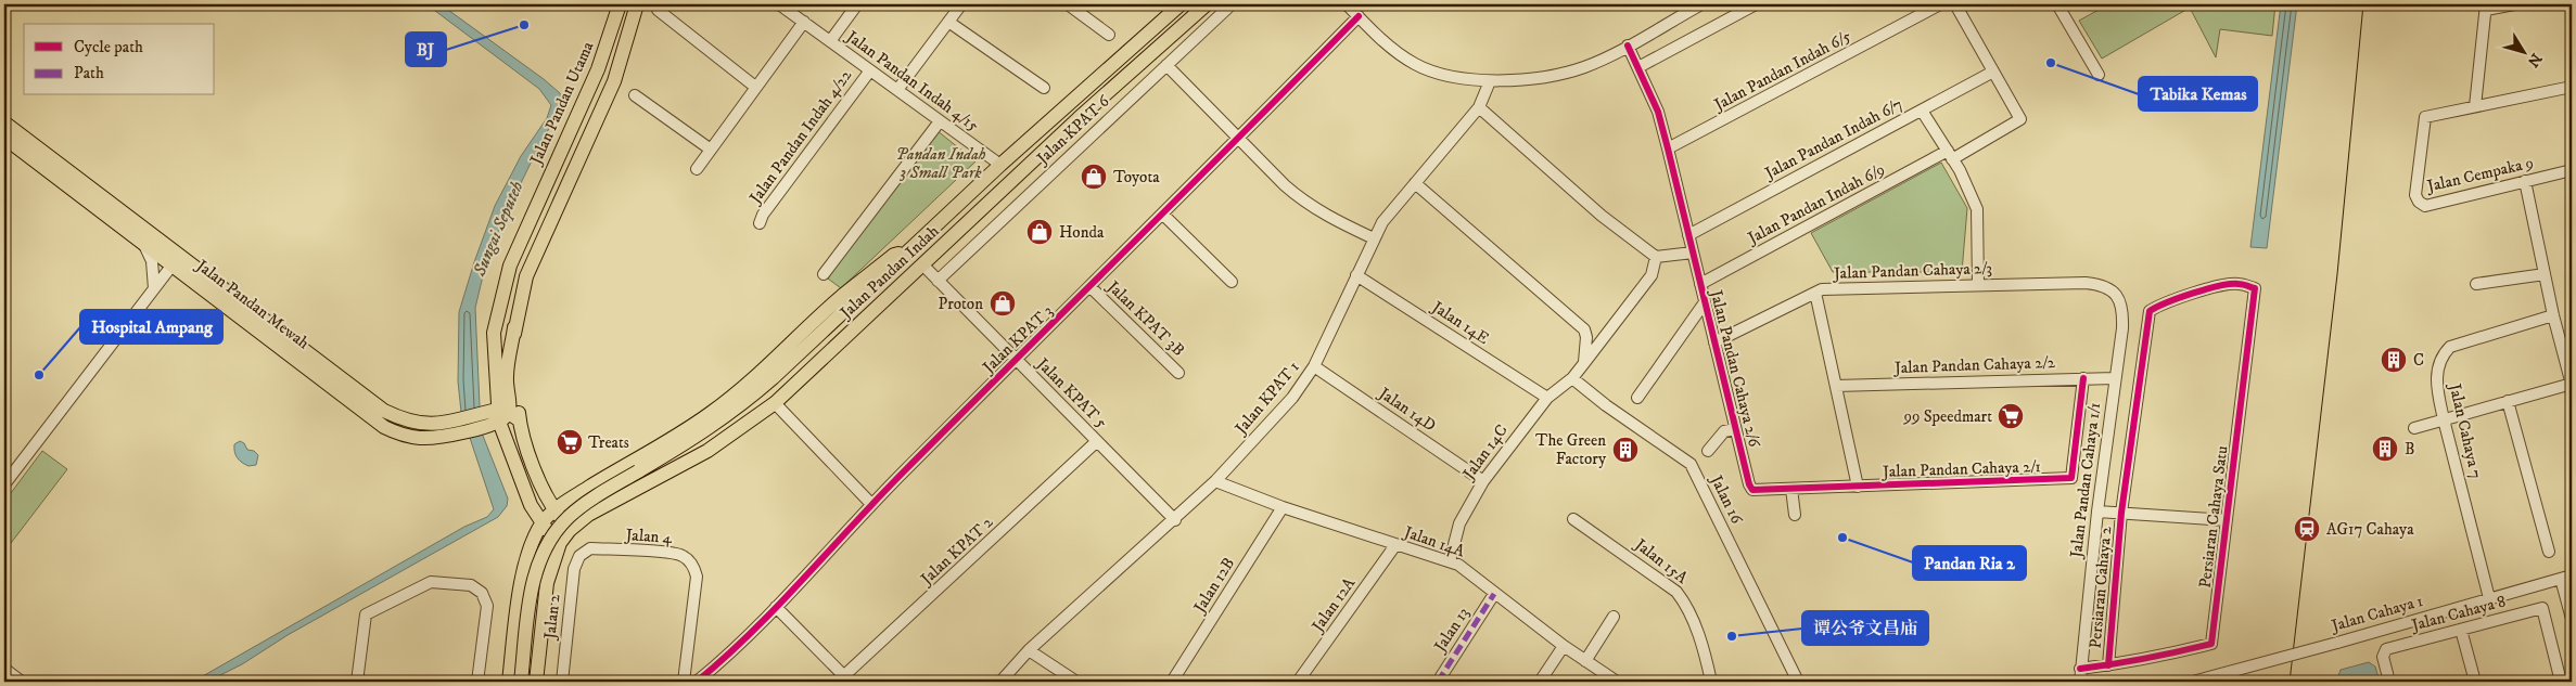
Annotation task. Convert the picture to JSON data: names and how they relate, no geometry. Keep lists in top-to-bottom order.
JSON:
{
  "streets": {
    "main road": ["Jalan Pandan Utama", "Jalan Pandan Indah", "Jalan Pandan Mewah"],
    "street": [
      "Jalan Pandan Indah 6/5",
      "Jalan Pandan Indah 4/15",
      "Jalan KPAT 6",
      "Jalan Pandan Indah 4/22",
      "Jalan Pandan Indah 6/7",
      "Jalan Cempaka 9",
      "Jalan Pandan Indah 6/9",
      "Jalan Pandan Cahaya 2/3",
      "Jalan KPAT 3B",
      "Jalan 14E",
      "Jalan KPAT 3",
      "Jalan Pandan Cahaya 2/2",
      "Jalan Pandan Cahaya 2/6",
      "Jalan KPAT 5",
      "Jalan KPAT 1",
      "Jalan 14D",
      "Jalan Cahaya 7",
      "Jalan 14C",
      "Jalan Pandan Cahaya 2/1",
      "Jalan Pandan Cahaya 1/1",
      "Jalan 16",
      "Persiaran Cahaya Satu",
      "Jalan 4",
      "Jalan 14A",
      "Jalan KPAT 2",
      "Jalan 15A",
      "Jalan 12B",
      "Persiaran Cahaya 2",
      "Jalan 12A",
      "Jalan Cahaya 1",
      "Jalan Cahaya 8",
      "Jalan 2",
      "Jalan 13"
    ]
  },
  "crossings": [
    ["Jalan Pandan Indah 6/5", "Jalan Pandan Cahaya 2/6"],
    ["Jalan Pandan Indah 4/15", "Jalan Pandan Indah 4/22"],
    ["Jalan Pandan Indah 4/15", "Jalan Pandan Indah"],
    ["Jalan Pandan Utama", "Jalan Pandan Indah"],
    ["Jalan Pandan Utama", "Jalan Pandan Mewah"],
    ["Jalan KPAT 6", "Jalan KPAT 5"],
    ["Jalan Pandan Indah 6/7", "Jalan Pandan Cahaya 2/6"],
    ["Jalan Pandan Indah 6/9", "Jalan Pandan Cahaya 2/6"],
    ["Jalan Pandan Cahaya 2/3", "Jalan Pandan Cahaya 2/6"],
    ["Jalan Pandan Cahaya 2/3", "Jalan Pandan Cahaya 1/1"],
    ["Jalan Pandan Indah", "Jalan KPAT 5"],
    ["Jalan KPAT 3B", "Jalan KPAT 3"],
    ["Jalan 14E", "Jalan KPAT 1"],
    ["Jalan 14E", "Jalan 14C"],
    ["Jalan KPAT 3", "Jalan KPAT 5"],
    ["Jalan Pandan Cahaya 2/2", "Jalan Pandan Cahaya 2/1"],
    ["Jalan Pandan Cahaya 2/2", "Jalan Pandan Cahaya 1/1"],
    ["Jalan Pandan Cahaya 2/6", "Jalan Pandan Cahaya 2/1"],
    ["Jalan KPAT 5", "Jalan KPAT 1"],
    ["Jalan KPAT 5", "Jalan KPAT 2"],
    ["Jalan KPAT 1", "Jalan 14D"],
    ["Jalan KPAT 1", "Jalan 14A"],
    ["Jalan 14D", "Jalan 14C"],
    ["Jalan Cahaya 7", "Jalan Cahaya 1"],
    ["Jalan 14C", "Jalan 16"],
    ["Jalan 14C", "Jalan 14A"],
    ["Jalan Pandan Cahaya 1/1", "Persiaran Cahaya Satu"],
    ["Persiaran Cahaya Satu", "Persiaran Cahaya 2"],
    ["Jalan 4", "Jalan 2"],
    ["Jalan 14A", "Jalan 12B"],
    ["Jalan 14A", "Jalan 12A"],
    ["Jalan 14A", "Jalan 13"]
  ],
  "water": ["Sungai Seputeh"],
  "parks": ["Pandan Indah 3 Small Park"],
  "places": {
    "other": [
      "BJ",
      "Tabika Kemas",
      "Hospital Ampang",
      "Pandan Ria 2",
      "谭公爷文昌庙"
    ],
    "shop": ["Toyota", "Honda", "Proton"],
    "building": ["C", "B", "The Green Factory"],
    "supermarket": ["99 Speedmart", "Treats"],
    "station": ["AG17 Cahaya"]
  },
  "legend": ["Cycle path", "Path"],
  "north": "bottom right"
}
